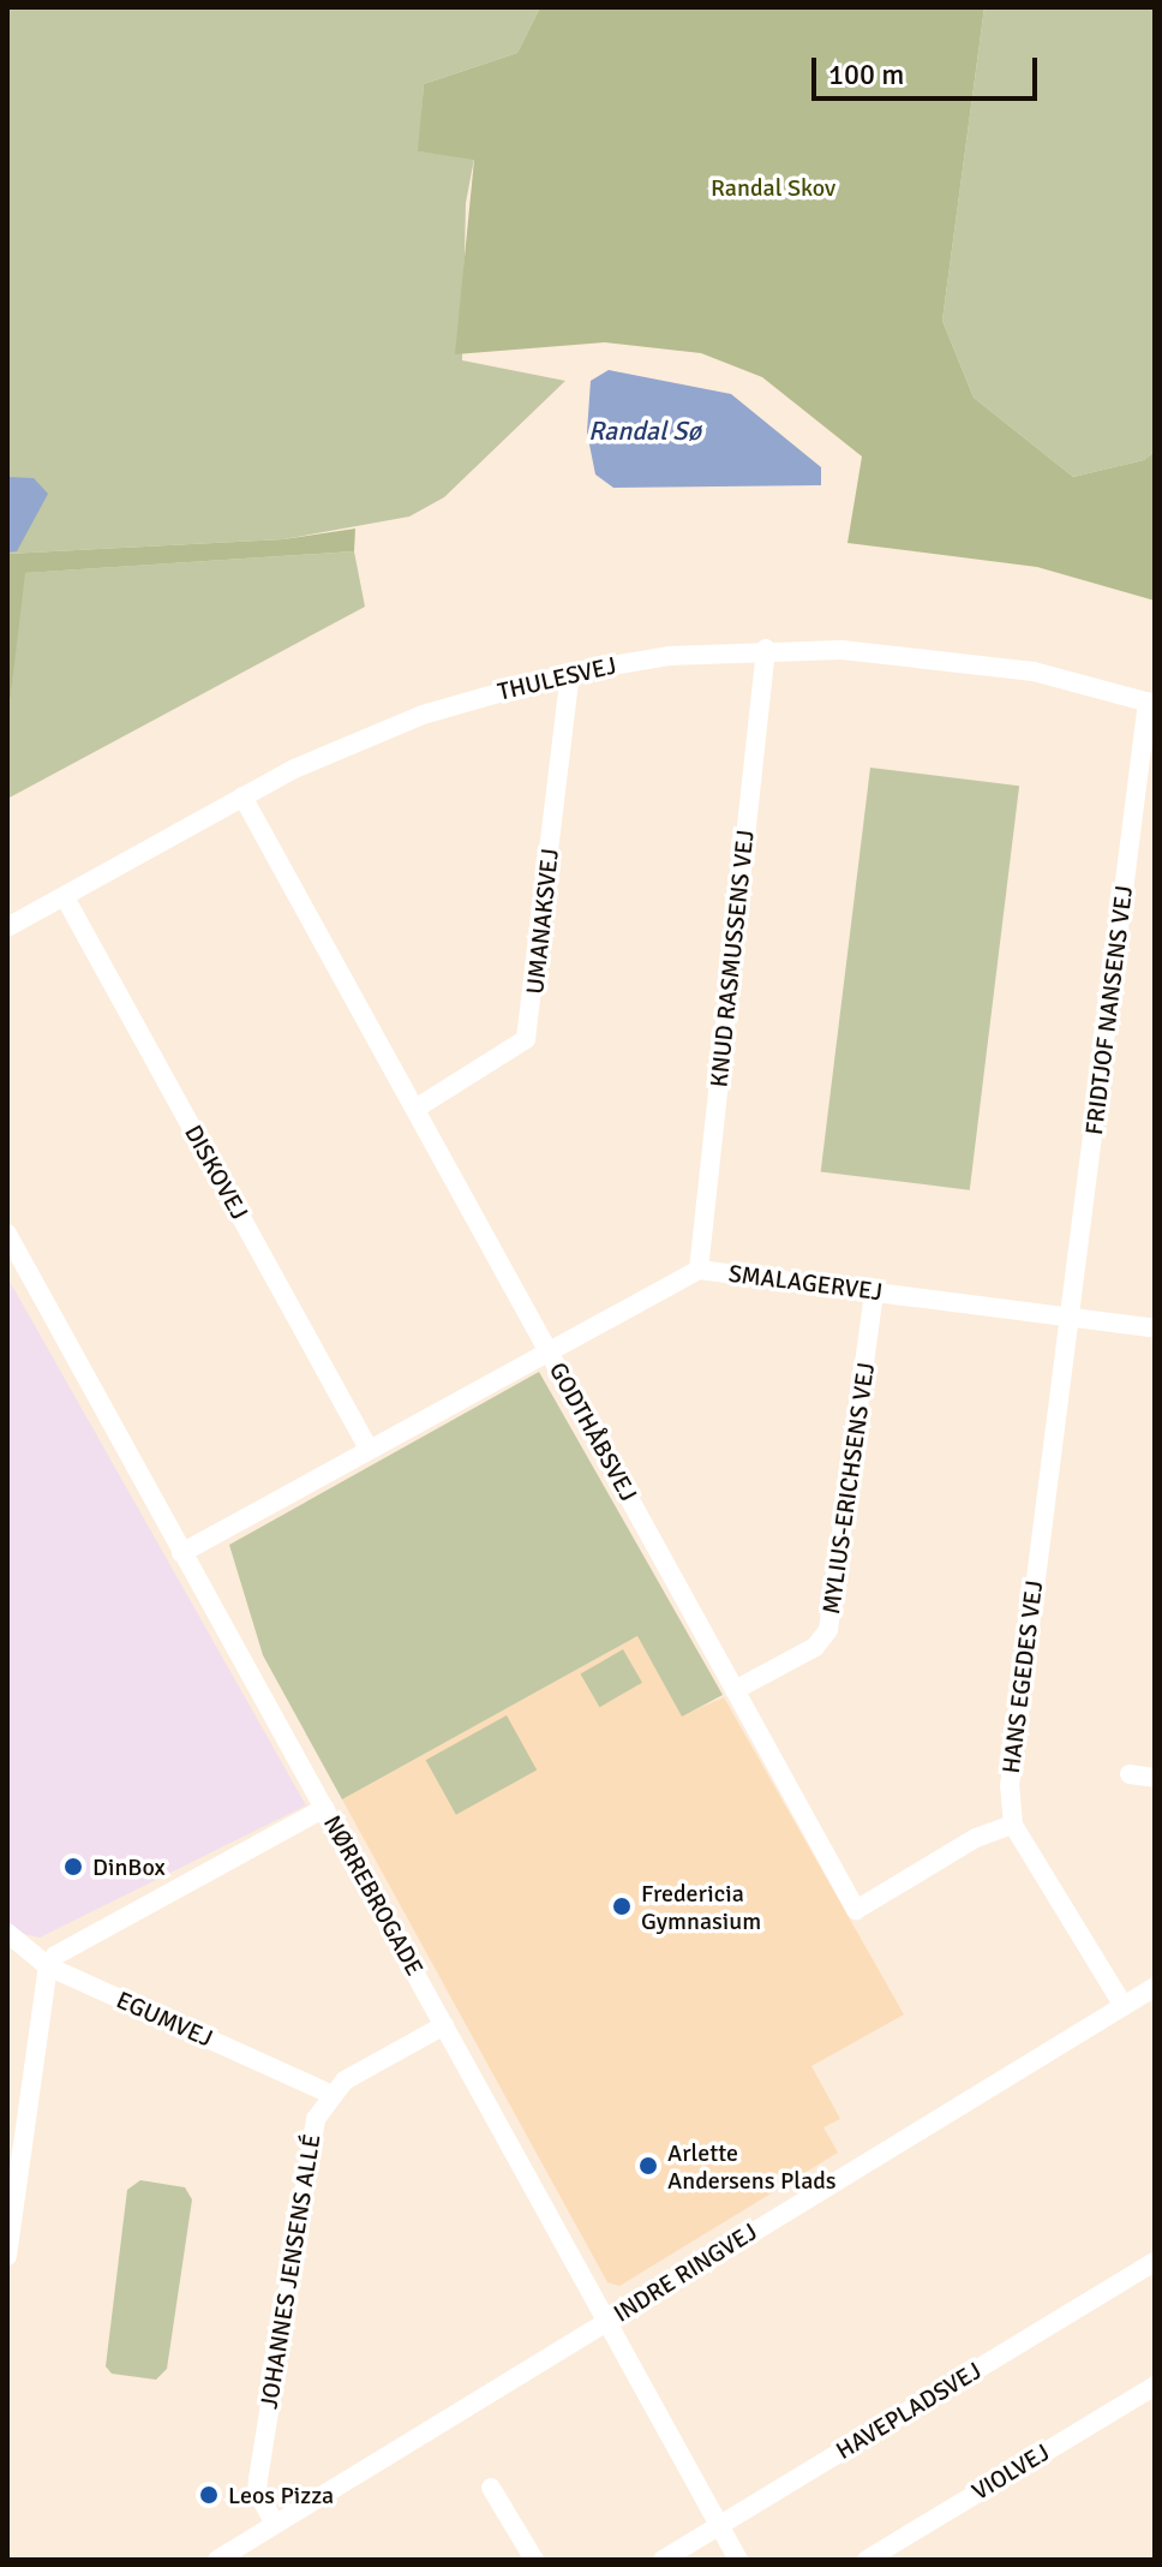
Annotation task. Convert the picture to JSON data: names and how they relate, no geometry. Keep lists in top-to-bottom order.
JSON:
{
  "streets": {
    "street": [
      "THULESVEJ",
      "UMANAKSVEJ",
      "KNUD RASMUSSENS VEJ",
      "FRIDTJOF NANSENS VEJ",
      "DISKOVEJ",
      "SMALAGERVEJ",
      "GODTHÅBSVEJ",
      "MYLIUS-ERICHSENS VEJ",
      "HANS EGEDES VEJ",
      "NØRREBROGADE",
      "EGUMVEJ",
      "JOHANNES JENSENS ALLÉ",
      "INDRE RINGVEJ",
      "HAVEPLADSVEJ",
      "VIOLVEJ"
    ]
  },
  "crossings": [
    ["THULESVEJ", "UMANAKSVEJ"],
    ["THULESVEJ", "KNUD RASMUSSENS VEJ"],
    ["THULESVEJ", "FRIDTJOF NANSENS VEJ"],
    ["THULESVEJ", "DISKOVEJ"],
    ["THULESVEJ", "GODTHÅBSVEJ"],
    ["UMANAKSVEJ", "GODTHÅBSVEJ"],
    ["KNUD RASMUSSENS VEJ", "SMALAGERVEJ"],
    ["FRIDTJOF NANSENS VEJ", "SMALAGERVEJ"],
    ["FRIDTJOF NANSENS VEJ", "HANS EGEDES VEJ"],
    ["DISKOVEJ", "SMALAGERVEJ"],
    ["SMALAGERVEJ", "GODTHÅBSVEJ"],
    ["SMALAGERVEJ", "MYLIUS-ERICHSENS VEJ"],
    ["SMALAGERVEJ", "HANS EGEDES VEJ"],
    ["SMALAGERVEJ", "NØRREBROGADE"],
    ["GODTHÅBSVEJ", "MYLIUS-ERICHSENS VEJ"],
    ["GODTHÅBSVEJ", "HANS EGEDES VEJ"],
    ["HANS EGEDES VEJ", "INDRE RINGVEJ"],
    ["NØRREBROGADE", "INDRE RINGVEJ"],
    ["NØRREBROGADE", "HAVEPLADSVEJ"],
    ["EGUMVEJ", "JOHANNES JENSENS ALLÉ"],
    ["JOHANNES JENSENS ALLÉ", "INDRE RINGVEJ"]
  ],
  "water": ["Randal Sø"],
  "parks": ["Randal Skov"],
  "places": [
    "DinBox",
    "Fredericia Gymnasium",
    "Arlette Andersens Plads",
    "Leos Pizza"
  ],
  "scale_bar": "100 m"
}
